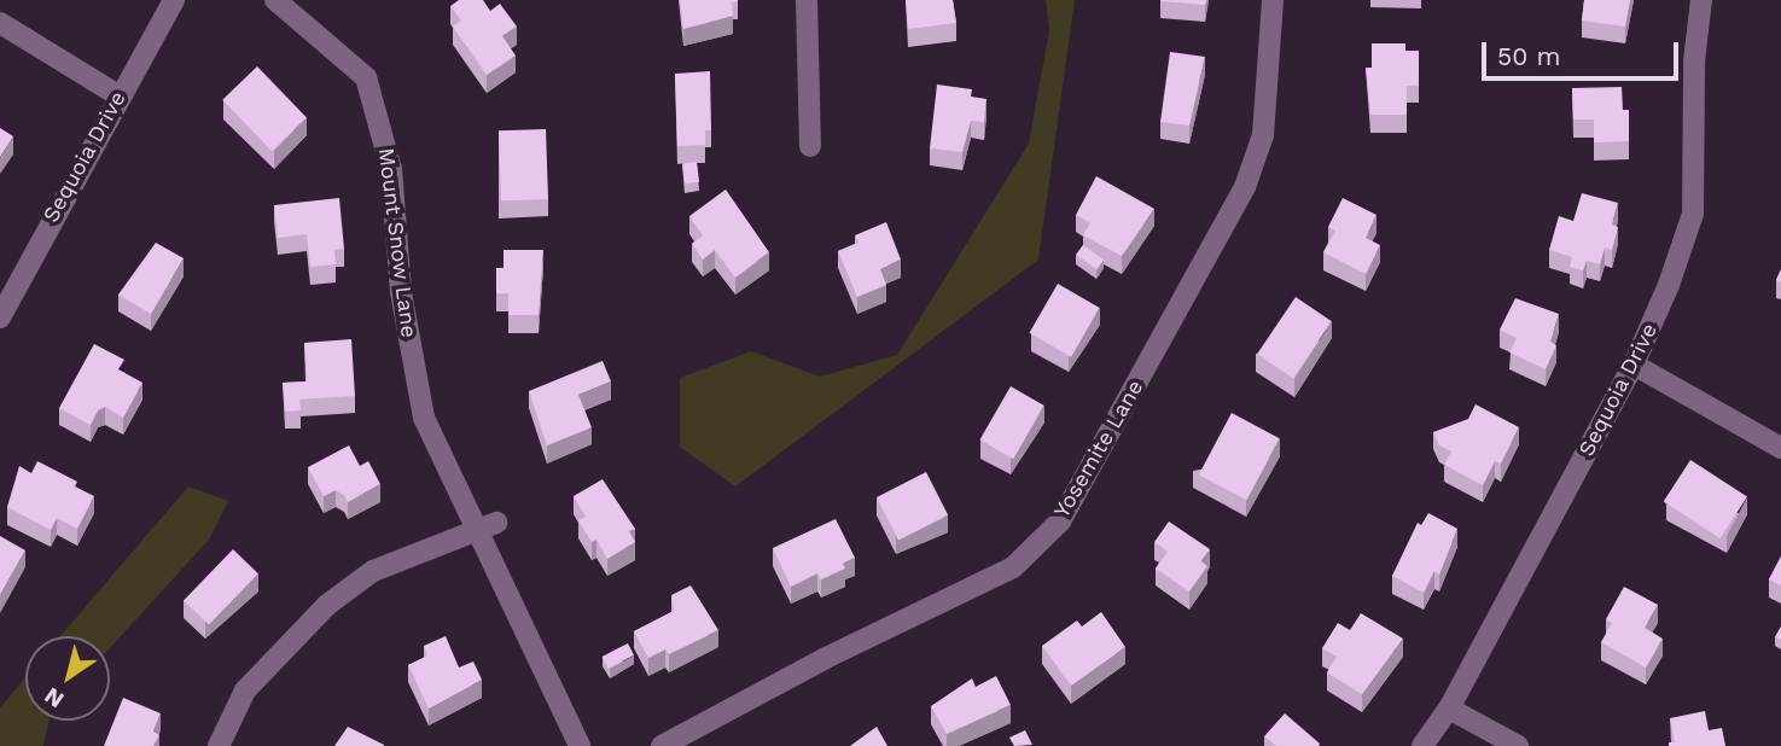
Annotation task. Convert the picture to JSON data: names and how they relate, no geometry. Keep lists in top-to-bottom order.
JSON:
{
  "streets": {
    "street": ["Sequoia Drive", "Mount Snow Lane", "Yosemite Lane"]
  },
  "scale_bar": "50 m",
  "north": "bottom left"
}
